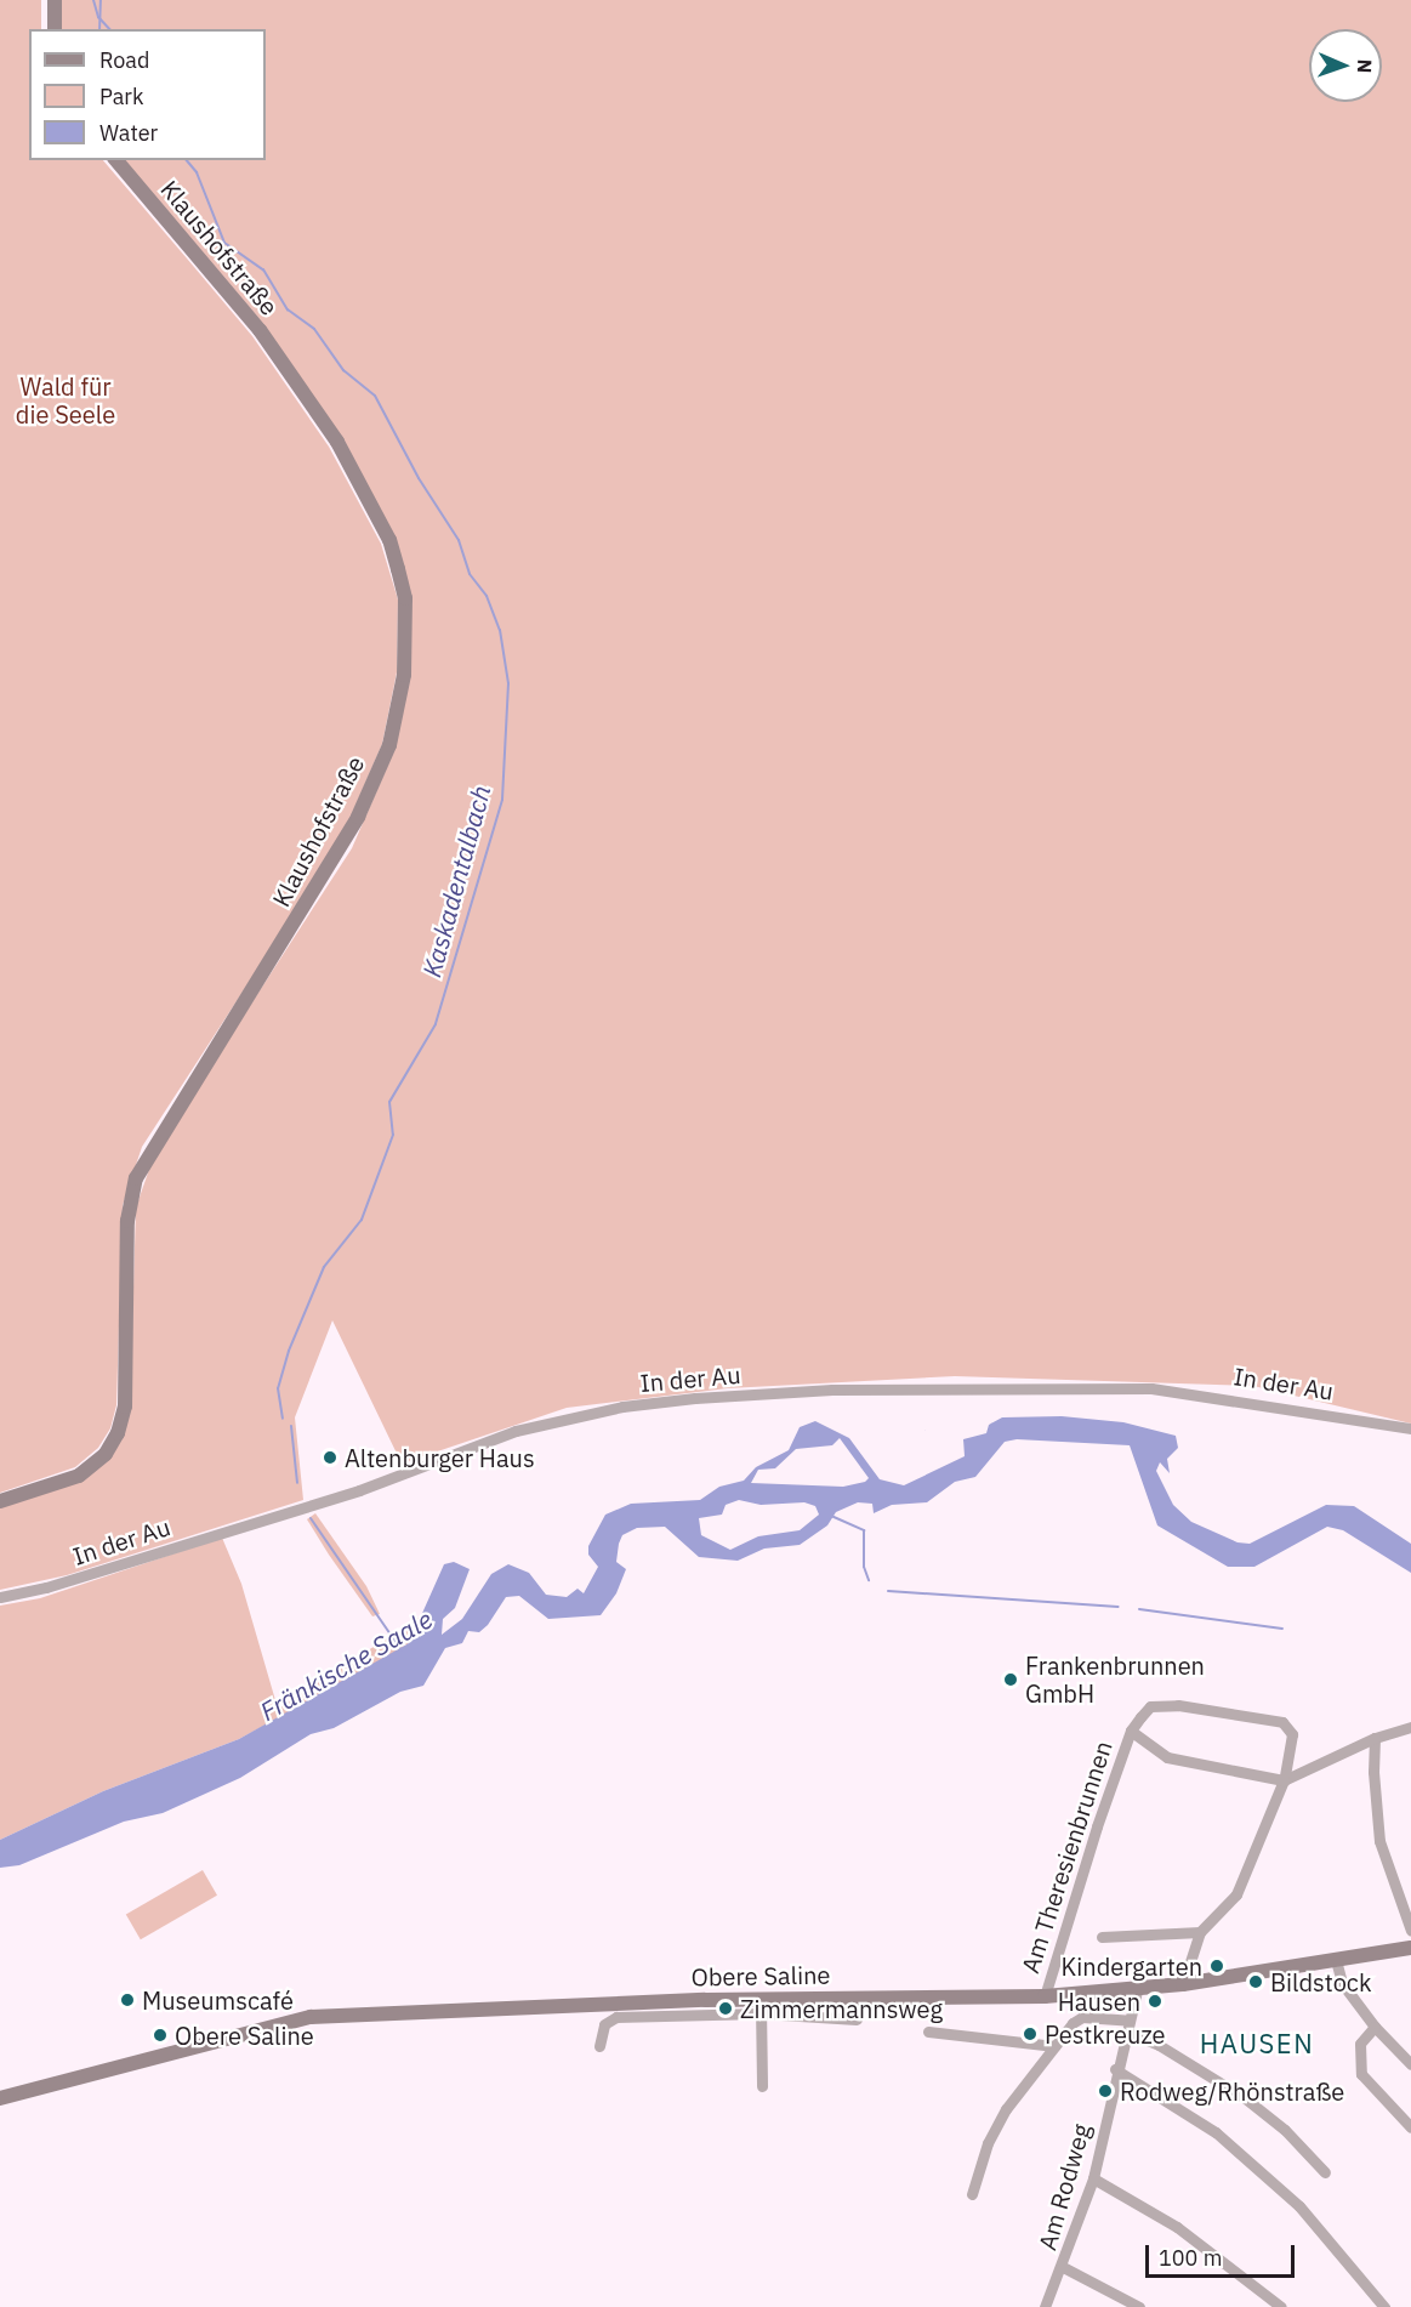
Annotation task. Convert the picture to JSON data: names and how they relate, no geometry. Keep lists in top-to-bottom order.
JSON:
{
  "streets": {
    "main road": ["Klaushofstraße", "Obere Saline"],
    "street": ["In der Au", "Am Theresienbrunnen", "Am Rodweg"]
  },
  "crossings": [
    ["Am Theresienbrunnen", "Obere Saline"],
    ["Obere Saline", "Am Rodweg"]
  ],
  "districts": ["HAUSEN"],
  "water": ["Kaskadentalbach", "Fränkische Saale"],
  "parks": ["Wald für die Seele"],
  "places": [
    "Altenburger Haus",
    "Frankenbrunnen GmbH",
    "Kindergarten",
    "Bildstock",
    "Museumscafé",
    "Hausen",
    "Zimmermannsweg",
    "Pestkreuze",
    "Obere Saline",
    "Rodweg/Rhönstraße"
  ],
  "legend": ["Road", "Park", "Water"],
  "scale_bar": "100 m",
  "north": "right"
}
